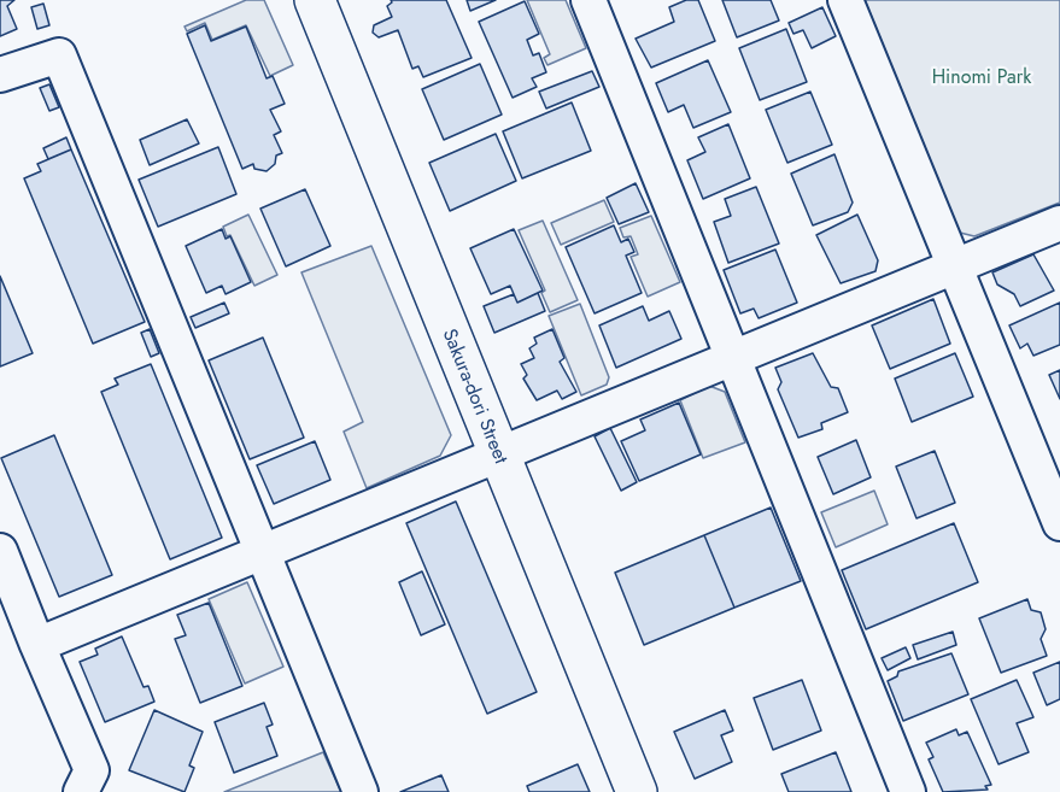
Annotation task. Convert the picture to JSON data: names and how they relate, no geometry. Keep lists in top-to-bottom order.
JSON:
{
  "streets": {
    "street": ["Sakura-dori Street"]
  },
  "parks": ["Hinomi Park"]
}
